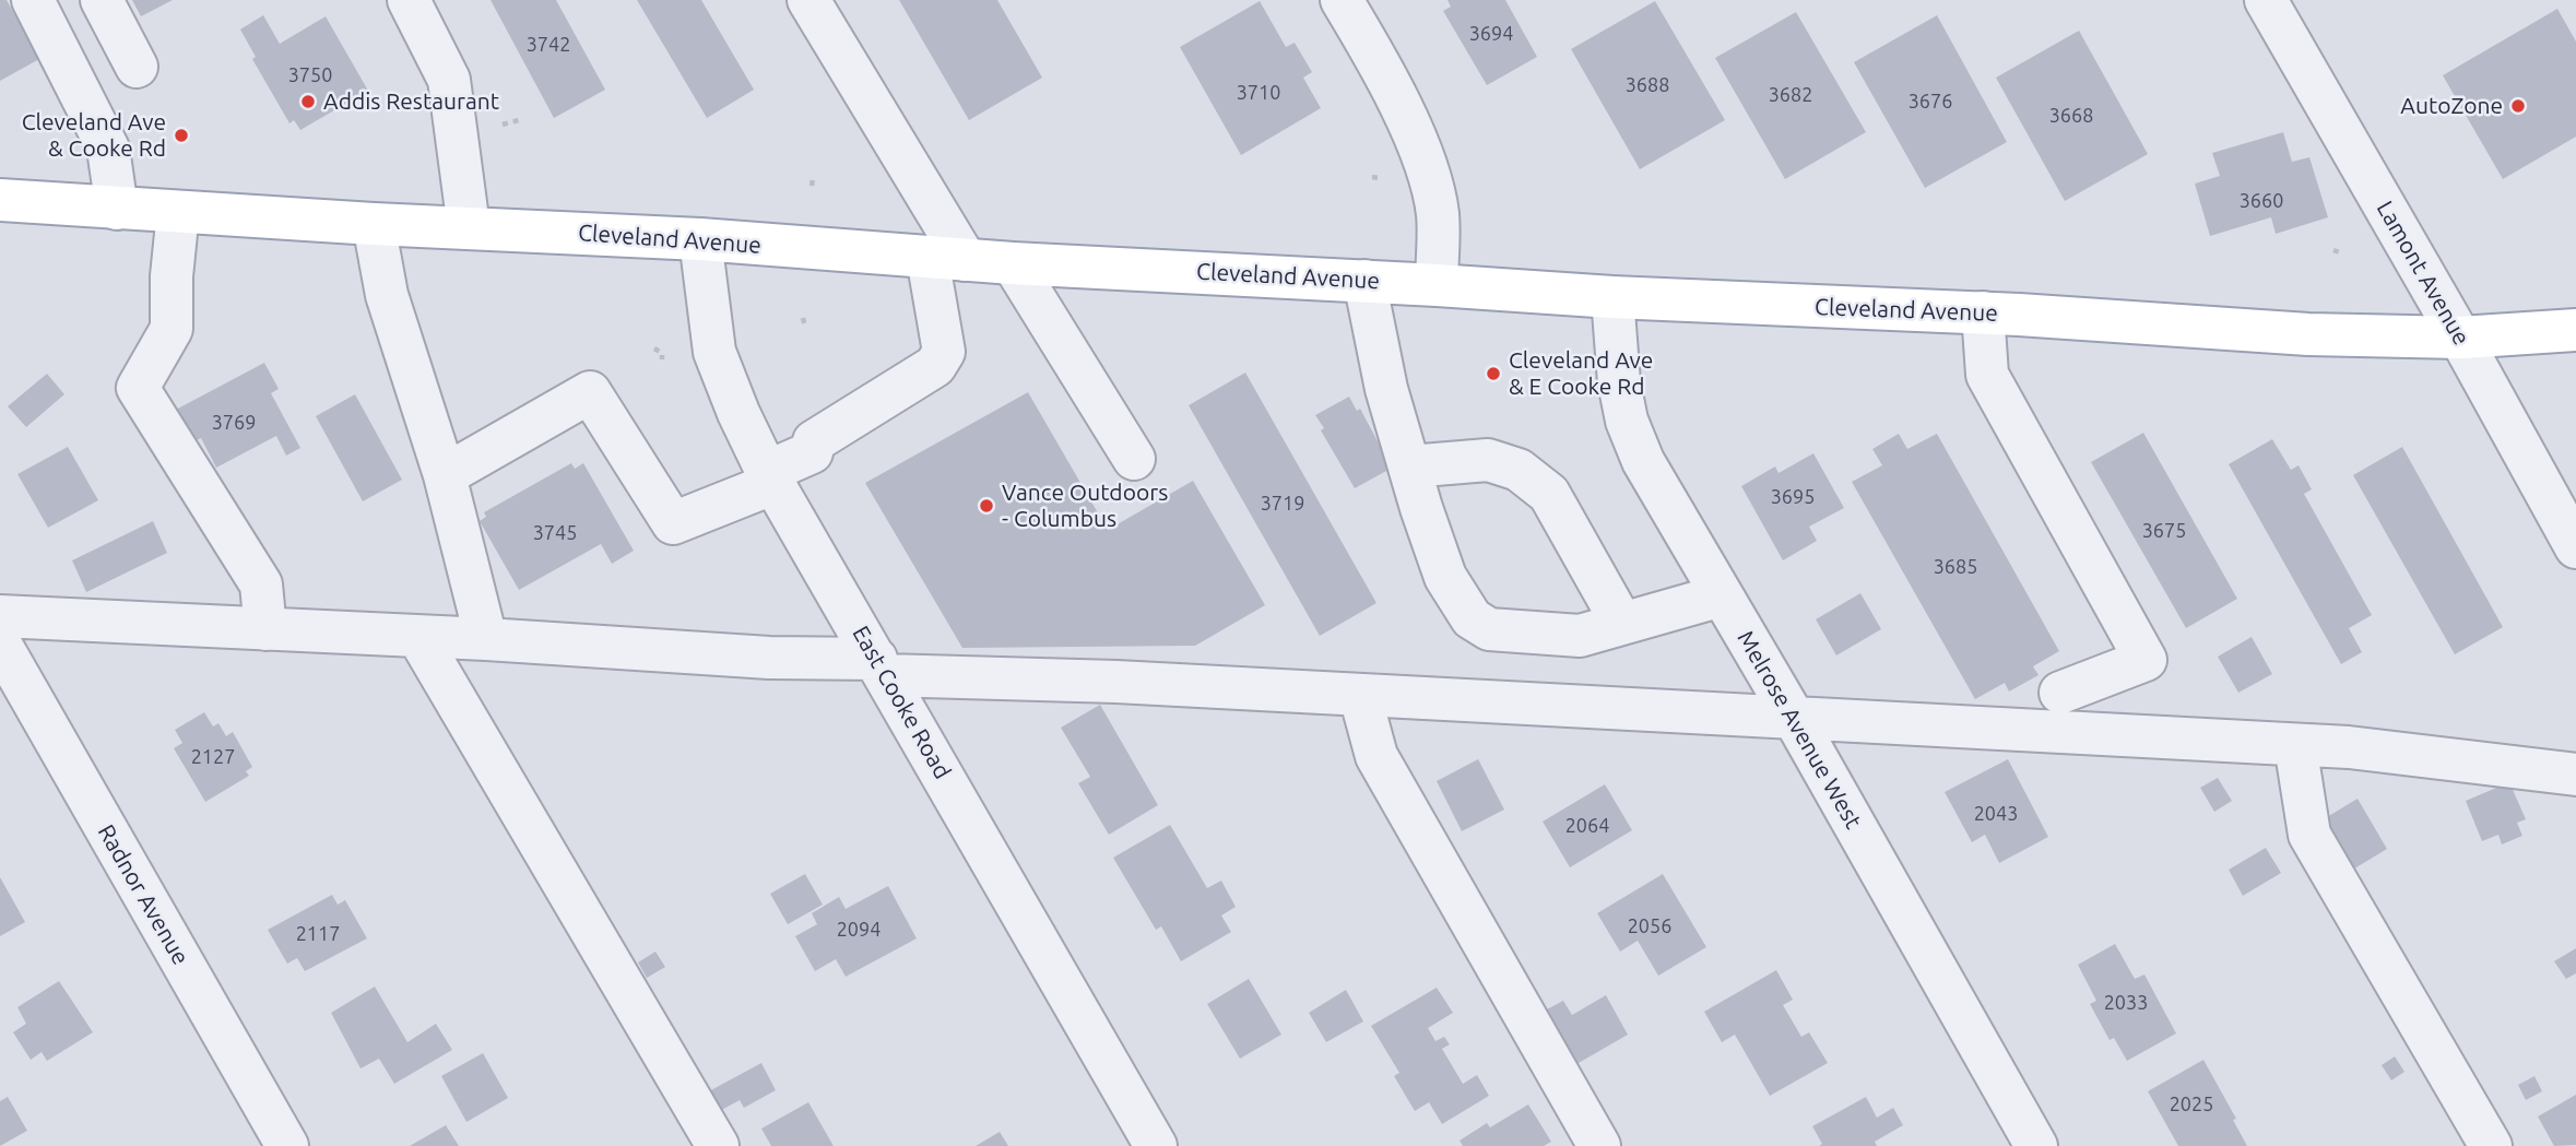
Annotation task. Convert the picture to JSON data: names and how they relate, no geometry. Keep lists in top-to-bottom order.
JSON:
{
  "streets": {
    "main road": ["Cleveland Avenue"],
    "street": [
      "Lamont Avenue",
      "East Cooke Road",
      "Melrose Avenue West",
      "Radnor Avenue"
    ]
  },
  "crossings": [
    ["Cleveland Avenue", "Lamont Avenue"],
    ["Cleveland Avenue", "East Cooke Road"],
    ["Cleveland Avenue", "Melrose Avenue West"]
  ],
  "places": [
    "Addis Restaurant",
    "AutoZone",
    "Cleveland Ave & Cooke Rd",
    "Cleveland Ave & E Cooke Rd",
    "Vance Outdoors - Columbus"
  ],
  "house_numbers": [
    "3694",
    "3742",
    "3750",
    "3688",
    "3710",
    "3682",
    "3676",
    "3668",
    "3660",
    "3769",
    "3695",
    "3719",
    "3675",
    "3745",
    "3685",
    "2127",
    "2043",
    "2064",
    "2056",
    "2094",
    "2117",
    "2033",
    "2025"
  ]
}
